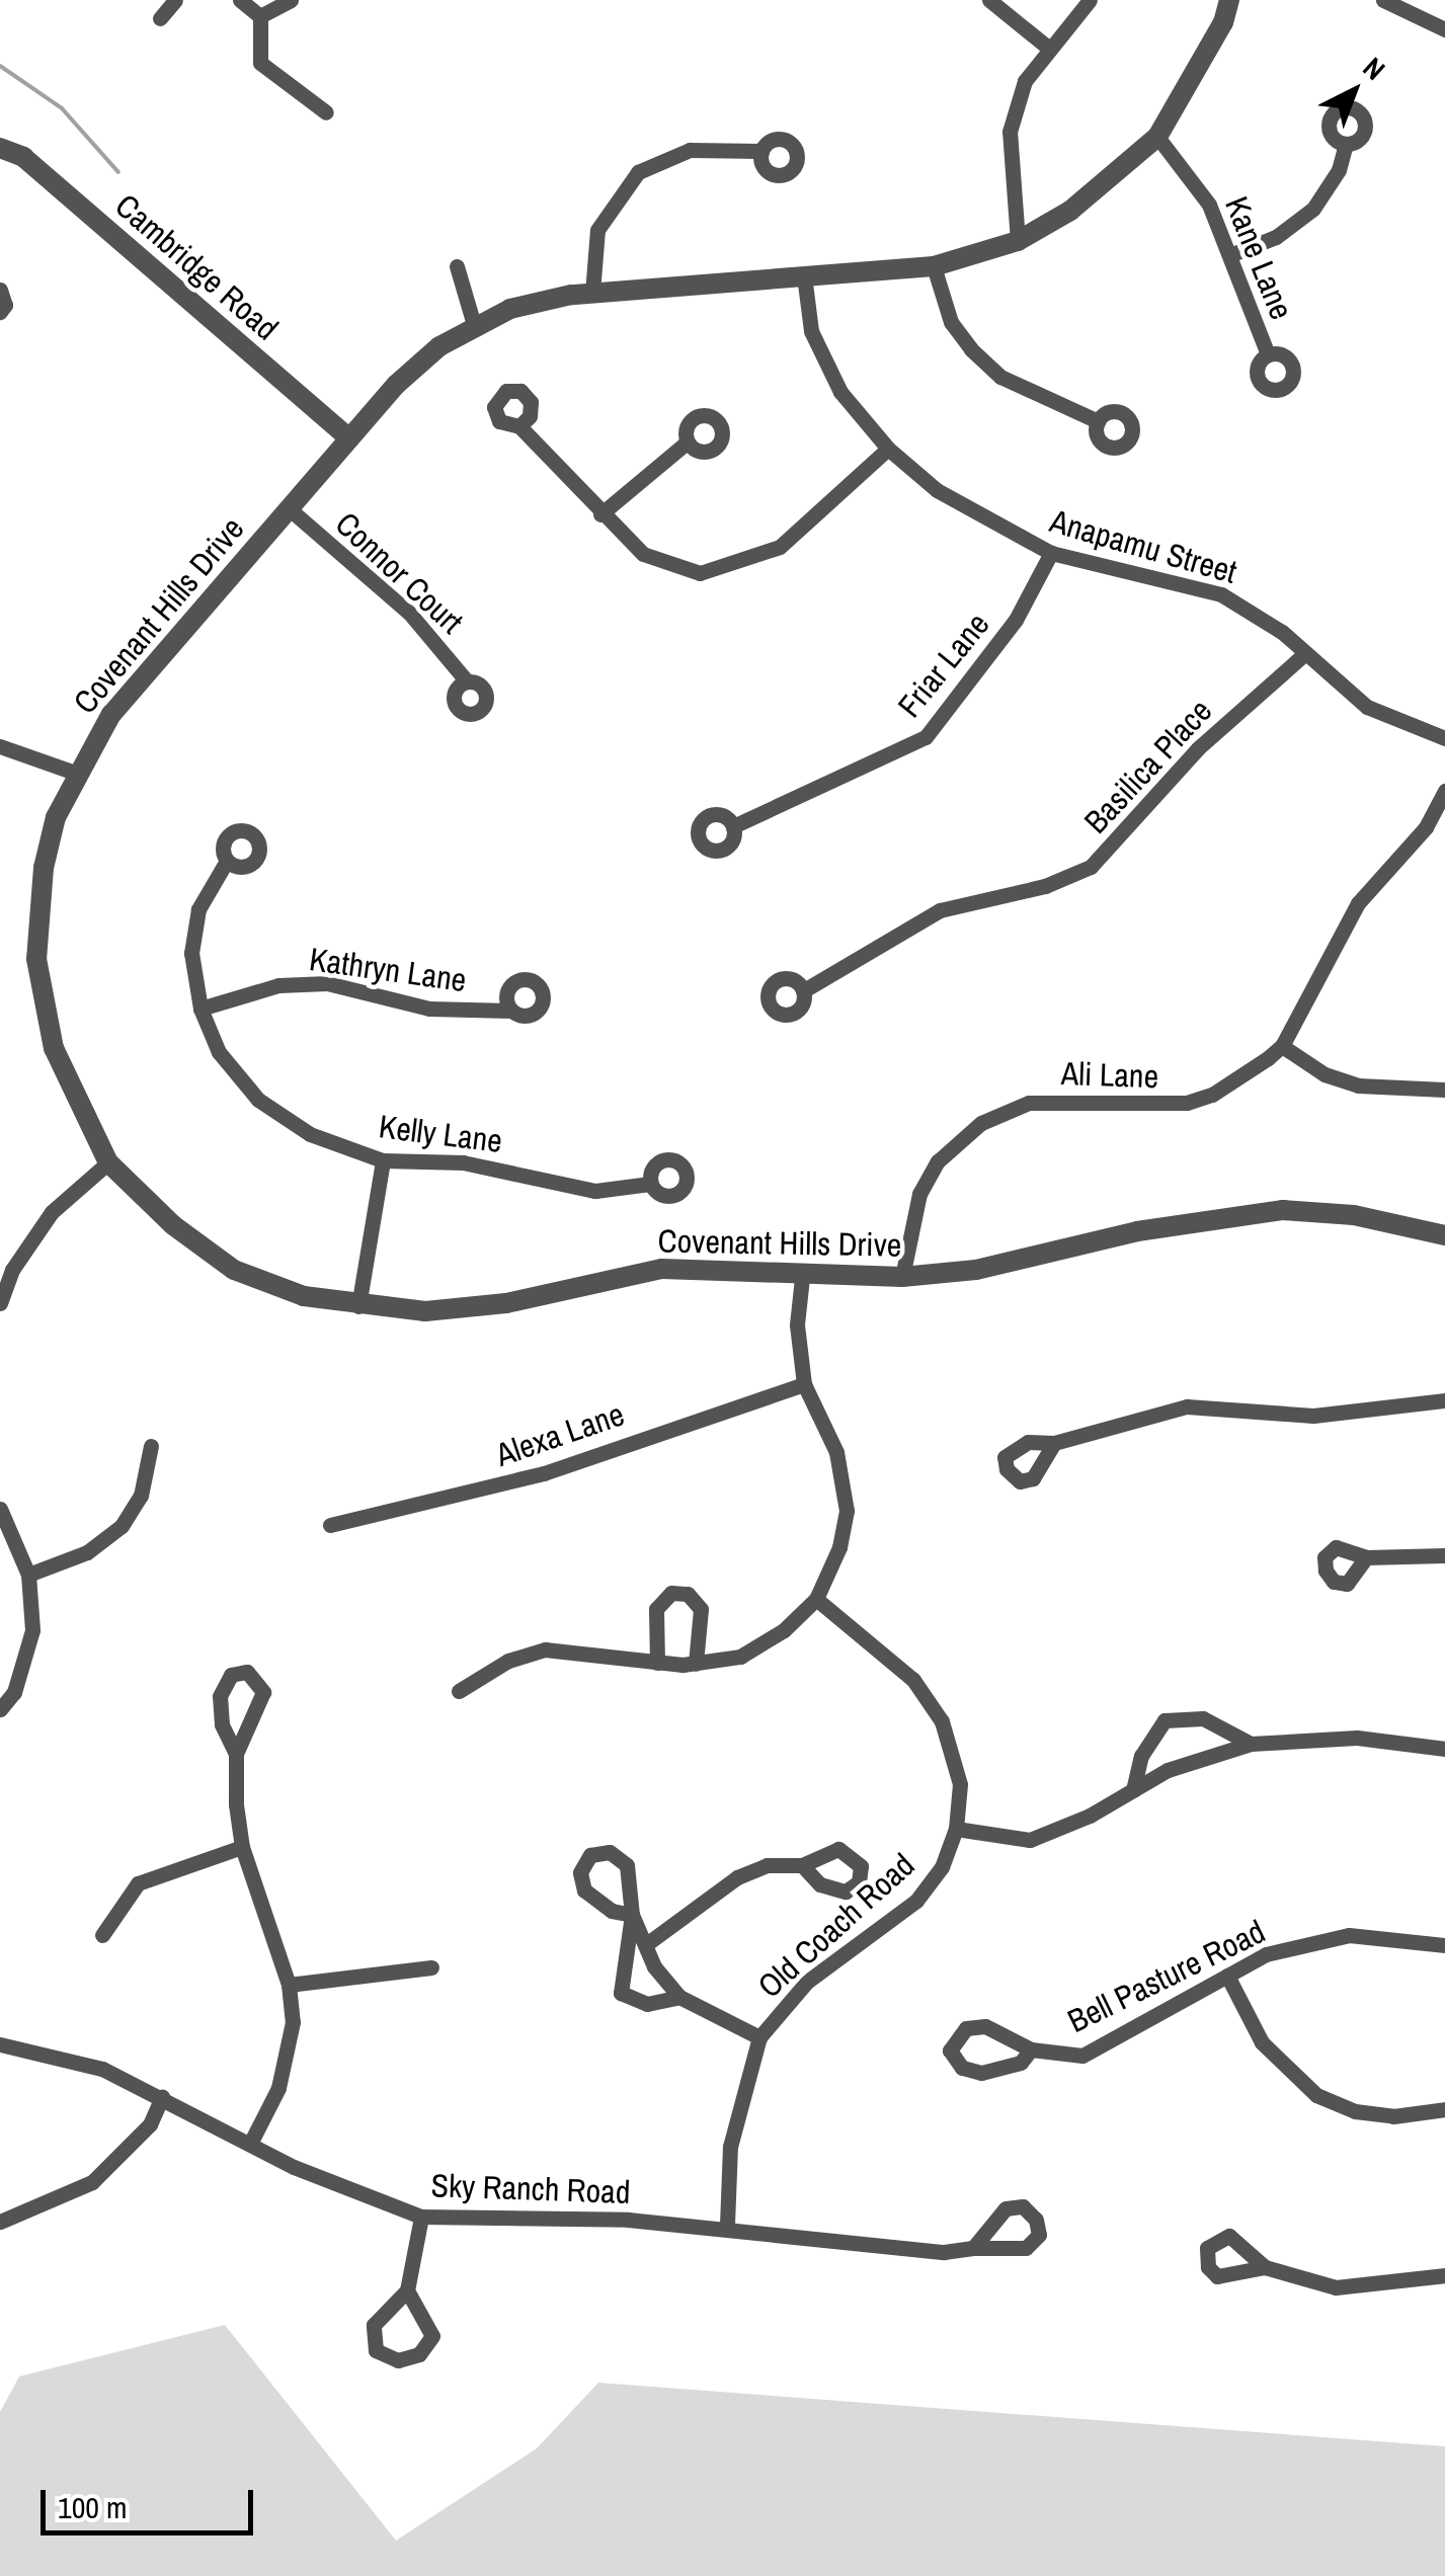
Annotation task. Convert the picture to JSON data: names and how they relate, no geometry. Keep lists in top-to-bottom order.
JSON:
{
  "streets": {
    "street": [
      "Kane Lane",
      "Cambridge Road",
      "Anapamu Street",
      "Connor Court",
      "Covenant Hills Drive",
      "Friar Lane",
      "Basilica Place",
      "Kathryn Lane",
      "Ali Lane",
      "Kelly Lane",
      "Alexa Lane",
      "Old Coach Road",
      "Bell Pasture Road",
      "Sky Ranch Road"
    ]
  },
  "crossings": [
    ["Kane Lane", "Covenant Hills Drive"],
    ["Cambridge Road", "Covenant Hills Drive"],
    ["Anapamu Street", "Covenant Hills Drive"],
    ["Anapamu Street", "Friar Lane"],
    ["Anapamu Street", "Basilica Place"],
    ["Connor Court", "Covenant Hills Drive"],
    ["Covenant Hills Drive", "Ali Lane"],
    ["Kathryn Lane", "Kelly Lane"],
    ["Old Coach Road", "Sky Ranch Road"]
  ],
  "scale_bar": "100 m",
  "north": "top right"
}
